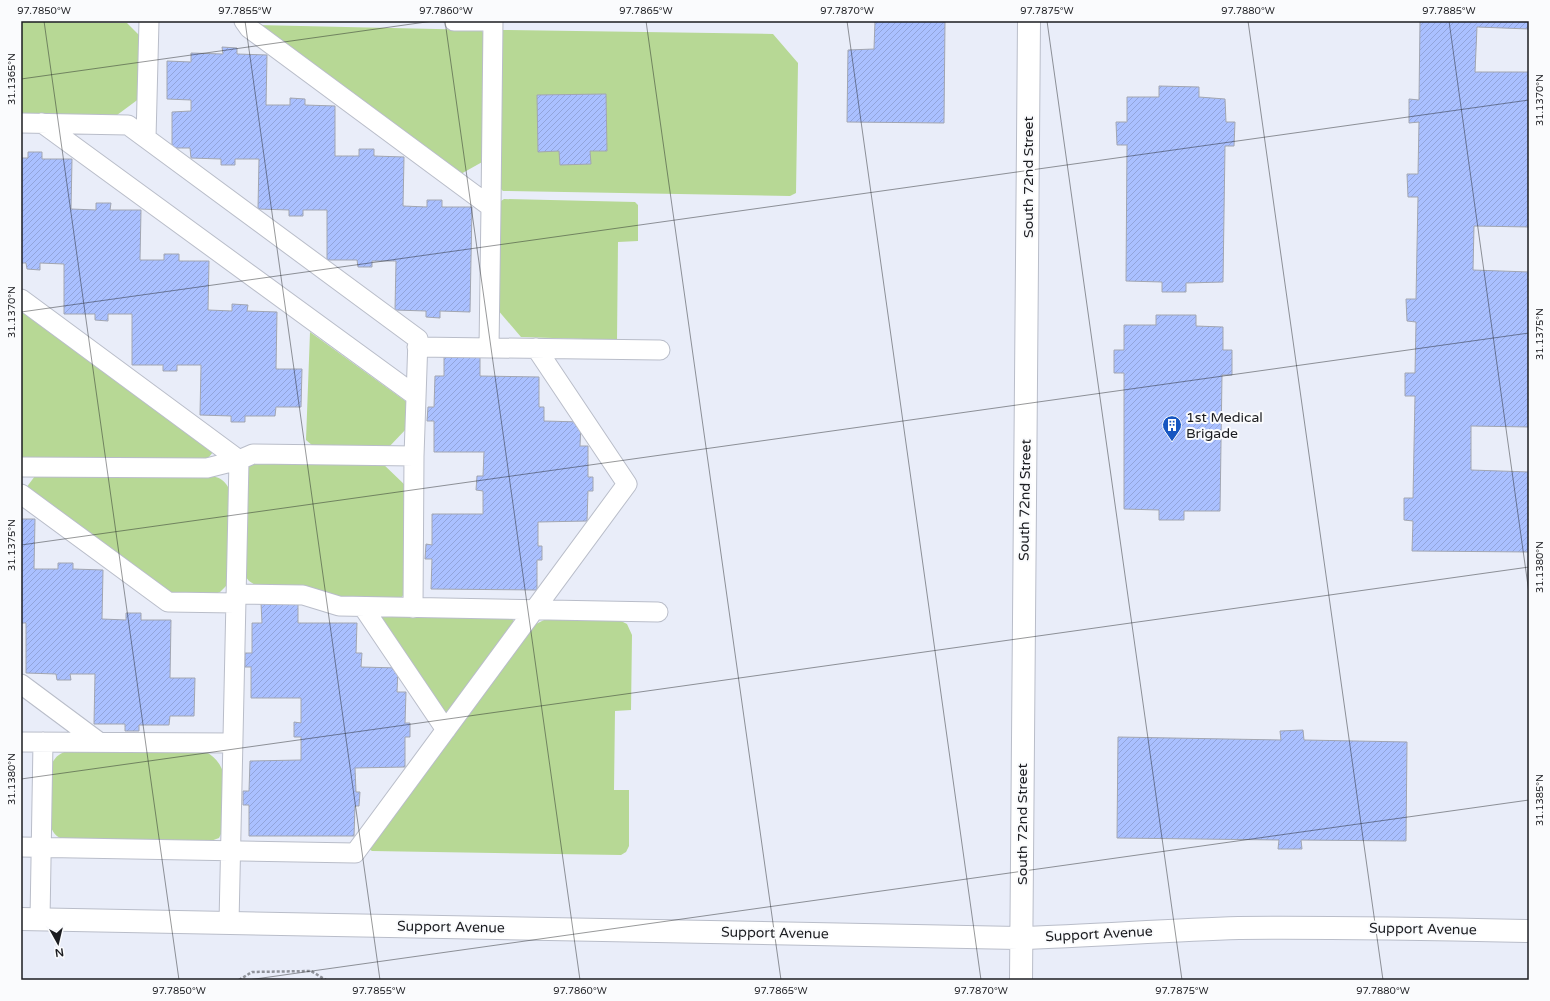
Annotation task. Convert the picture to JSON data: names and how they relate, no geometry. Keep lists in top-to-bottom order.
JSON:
{
  "streets": {
    "street": ["South 72nd Street", "Support Avenue"]
  },
  "crossings": [
    ["South 72nd Street", "Support Avenue"]
  ],
  "places": {
    "building": ["1st Medical Brigade"]
  },
  "north": "bottom",
  "coordinates": [
    "97.7850°W",
    "97.7855°W",
    "97.7860°W",
    "97.7865°W",
    "97.7870°W",
    "97.7875°W",
    "97.7880°W",
    "97.7885°W",
    "31.1365°N",
    "31.1370°N",
    "31.1375°N",
    "31.1380°N",
    "31.1385°N"
  ]
}
